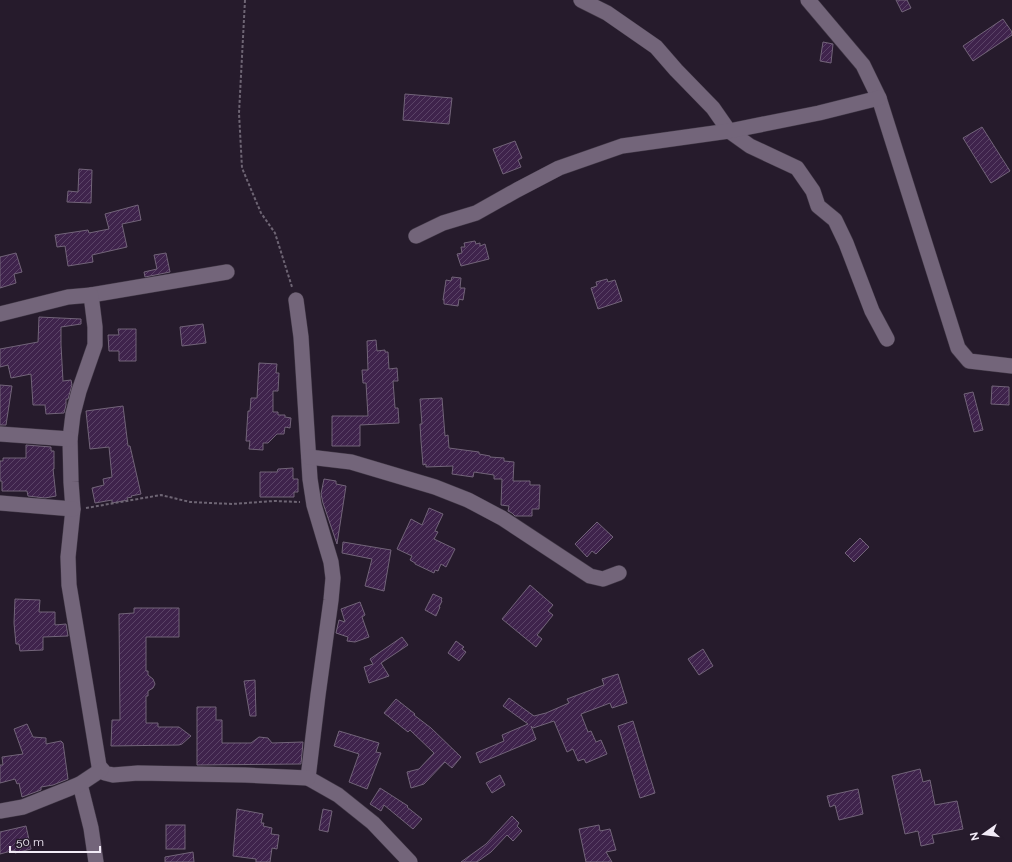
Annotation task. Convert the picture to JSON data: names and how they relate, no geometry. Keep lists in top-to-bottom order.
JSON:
{
  "scale_bar": "50 m",
  "north": "left"
}
